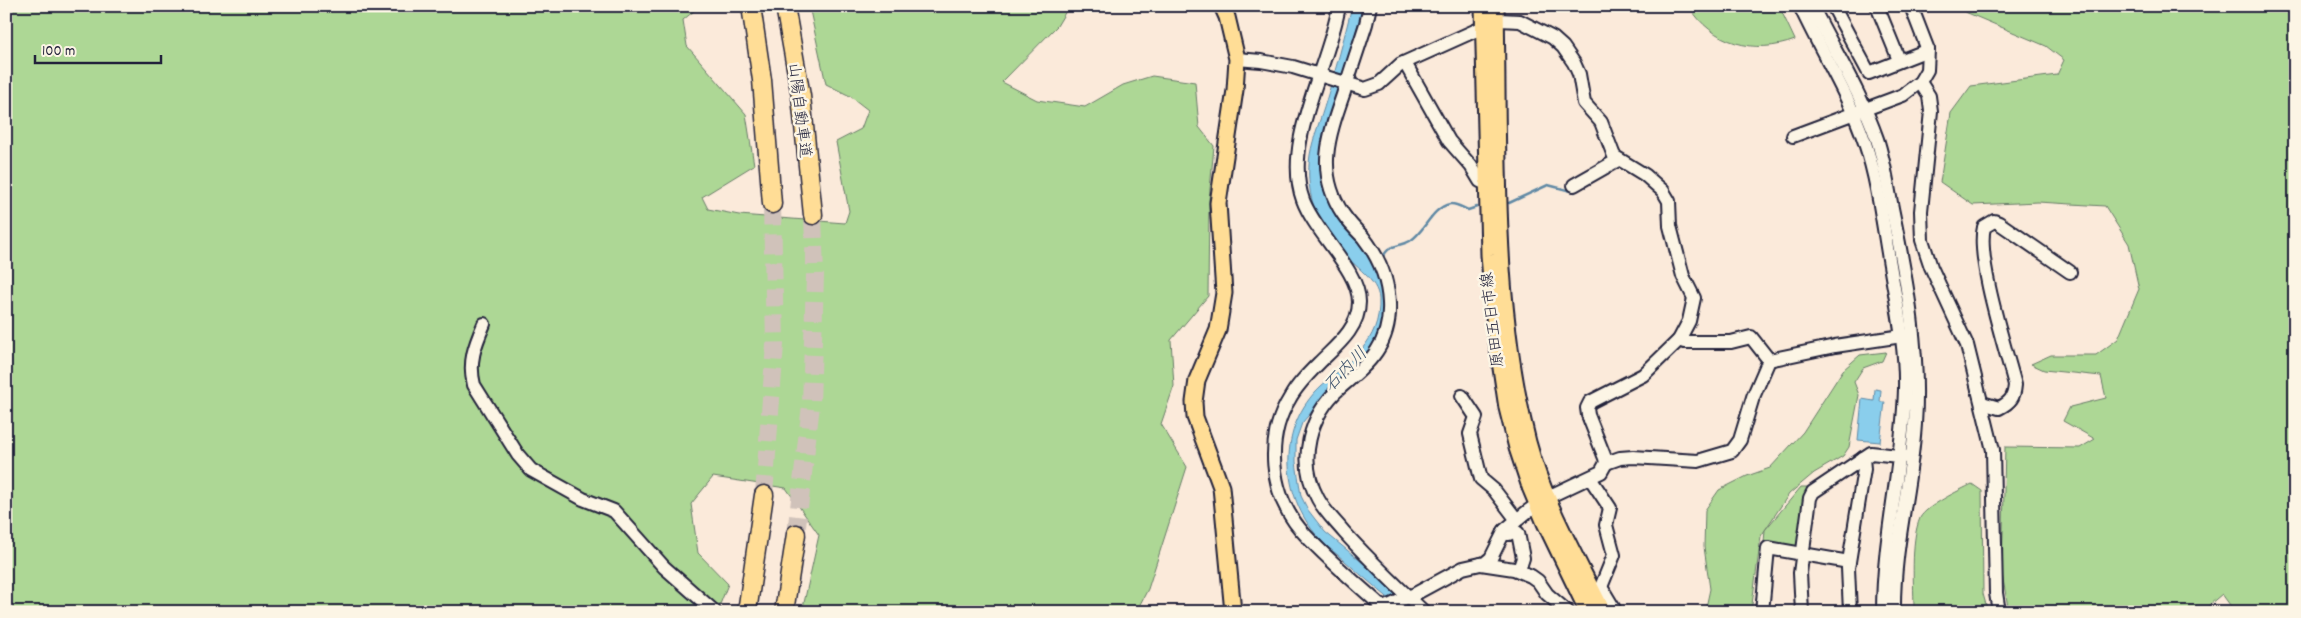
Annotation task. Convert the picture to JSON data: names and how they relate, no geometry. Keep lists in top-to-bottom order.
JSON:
{
  "streets": {
    "highway": ["山陽自動車道"],
    "main road": ["原田五日市線"]
  },
  "water": ["石内川"],
  "scale_bar": "100 m"
}
